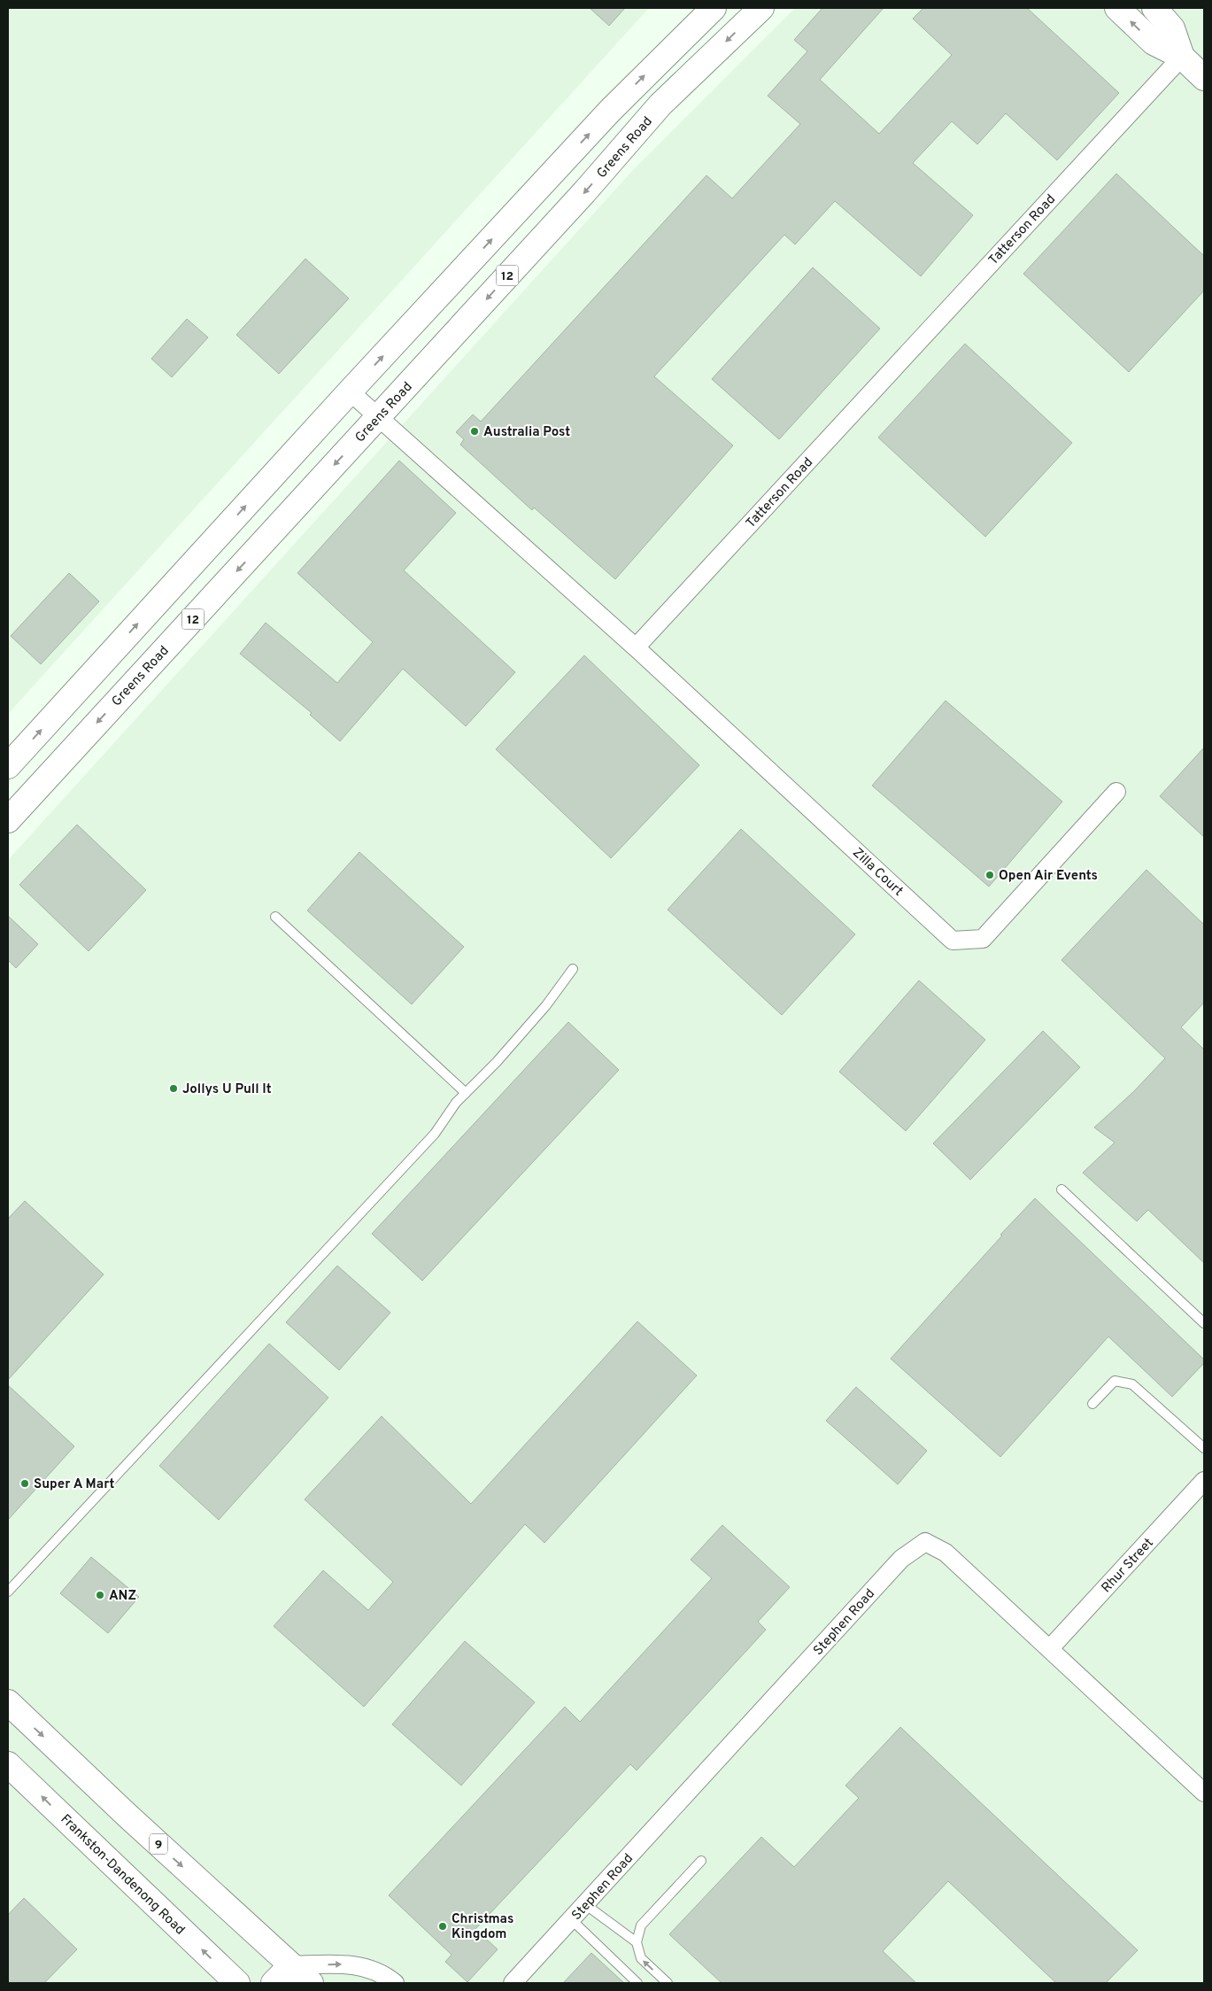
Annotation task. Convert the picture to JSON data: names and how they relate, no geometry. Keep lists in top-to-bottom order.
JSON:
{
  "streets": {
    "main road": [
      "Greens Road",
      "12",
      "9",
      "Frankston-Dandenong Road"
    ],
    "street": [
      "Tatterson Road",
      "Zilla Court",
      "Rhur Street",
      "Stephen Road"
    ]
  },
  "crossings": [
    ["Tatterson Road", "Zilla Court"],
    ["Rhur Street", "Stephen Road"]
  ],
  "places": [
    "Australia Post",
    "Open Air Events",
    "Jollys U Pull It",
    "Super A Mart",
    "ANZ",
    "Christmas Kingdom"
  ]
}
